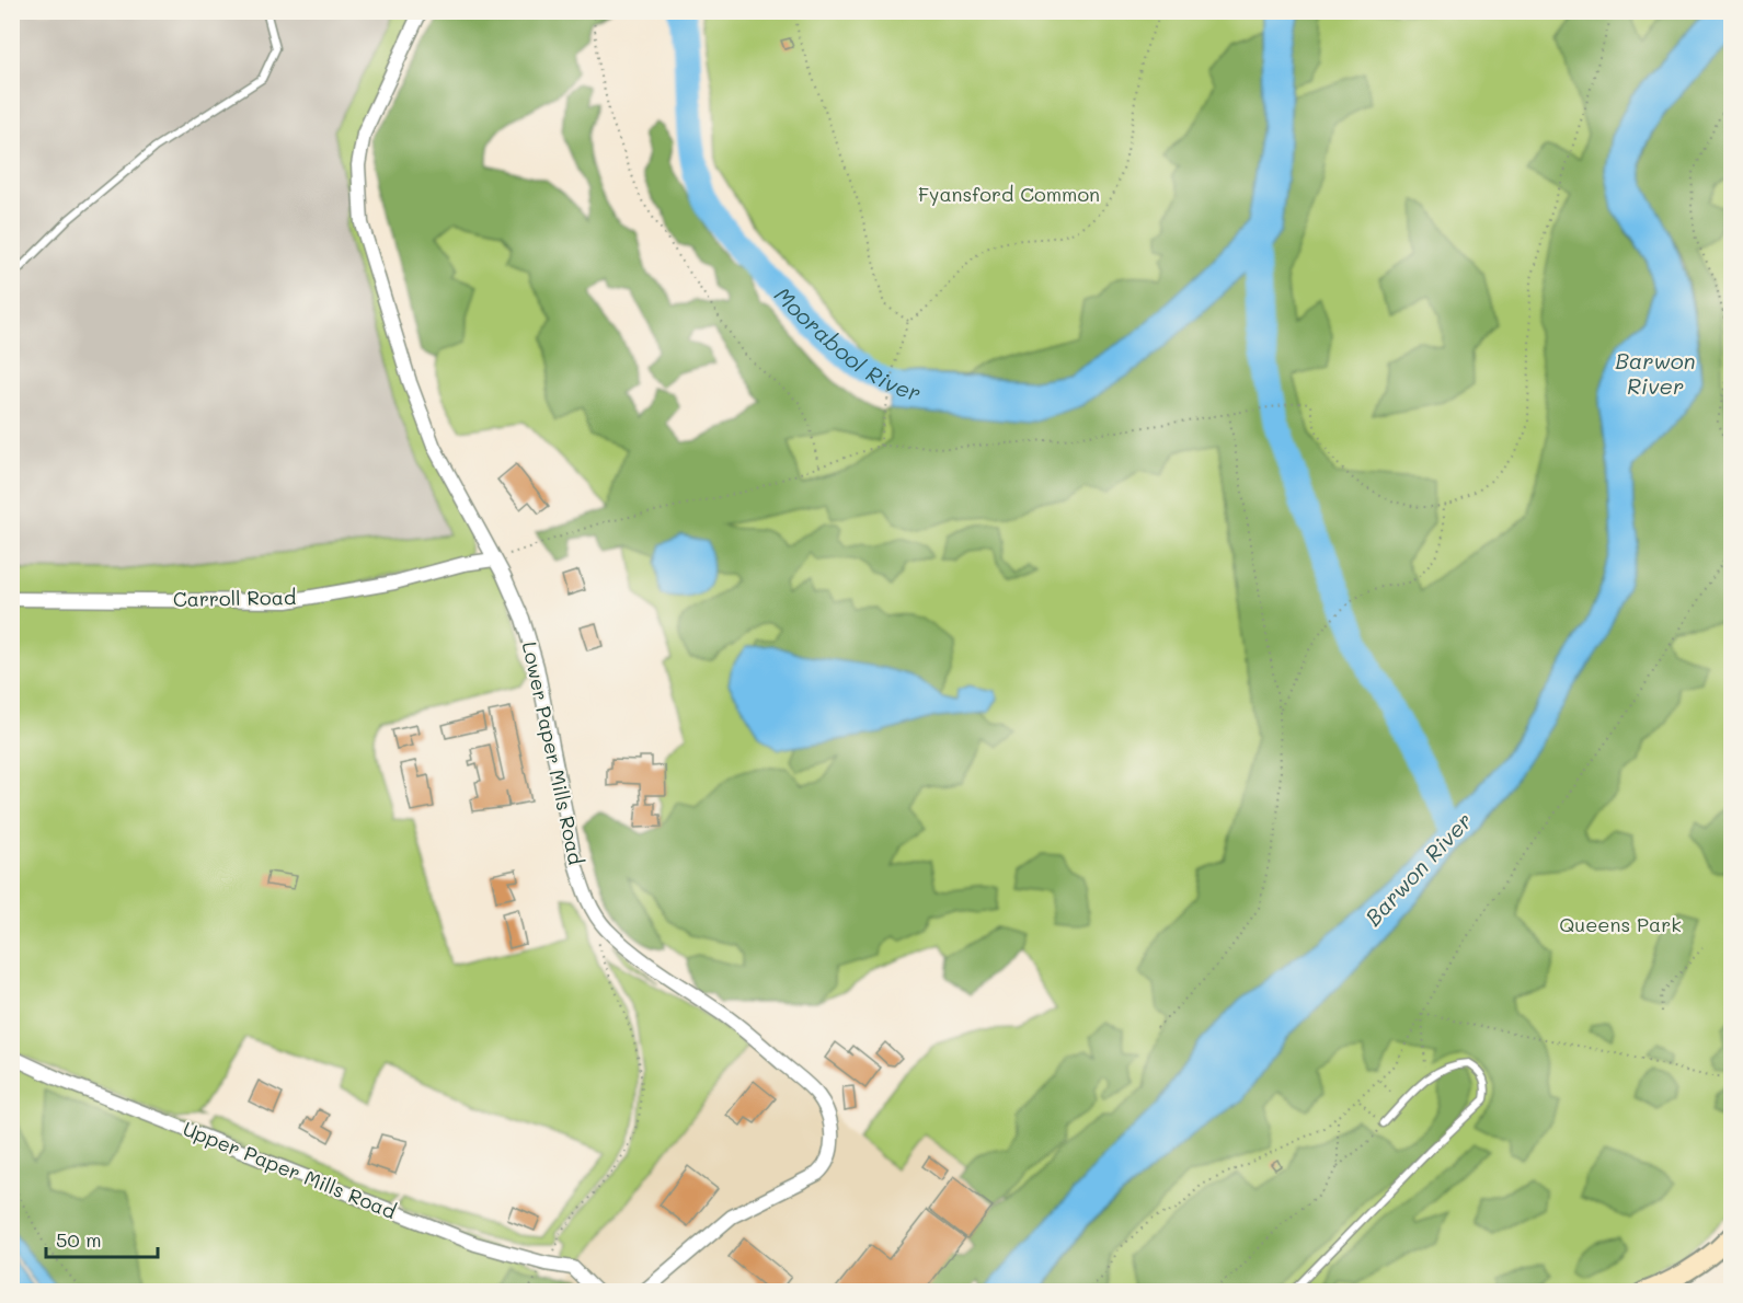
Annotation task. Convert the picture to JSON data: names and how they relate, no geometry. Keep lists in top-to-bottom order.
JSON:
{
  "streets": {
    "street": ["Carroll Road", "Lower Paper Mills Road", "Upper Paper Mills Road"]
  },
  "crossings": [
    ["Carroll Road", "Lower Paper Mills Road"]
  ],
  "water": ["Moorabool River", "Barwon River"],
  "parks": ["Fyansford Common", "Queens Park"],
  "scale_bar": "50 m"
}
